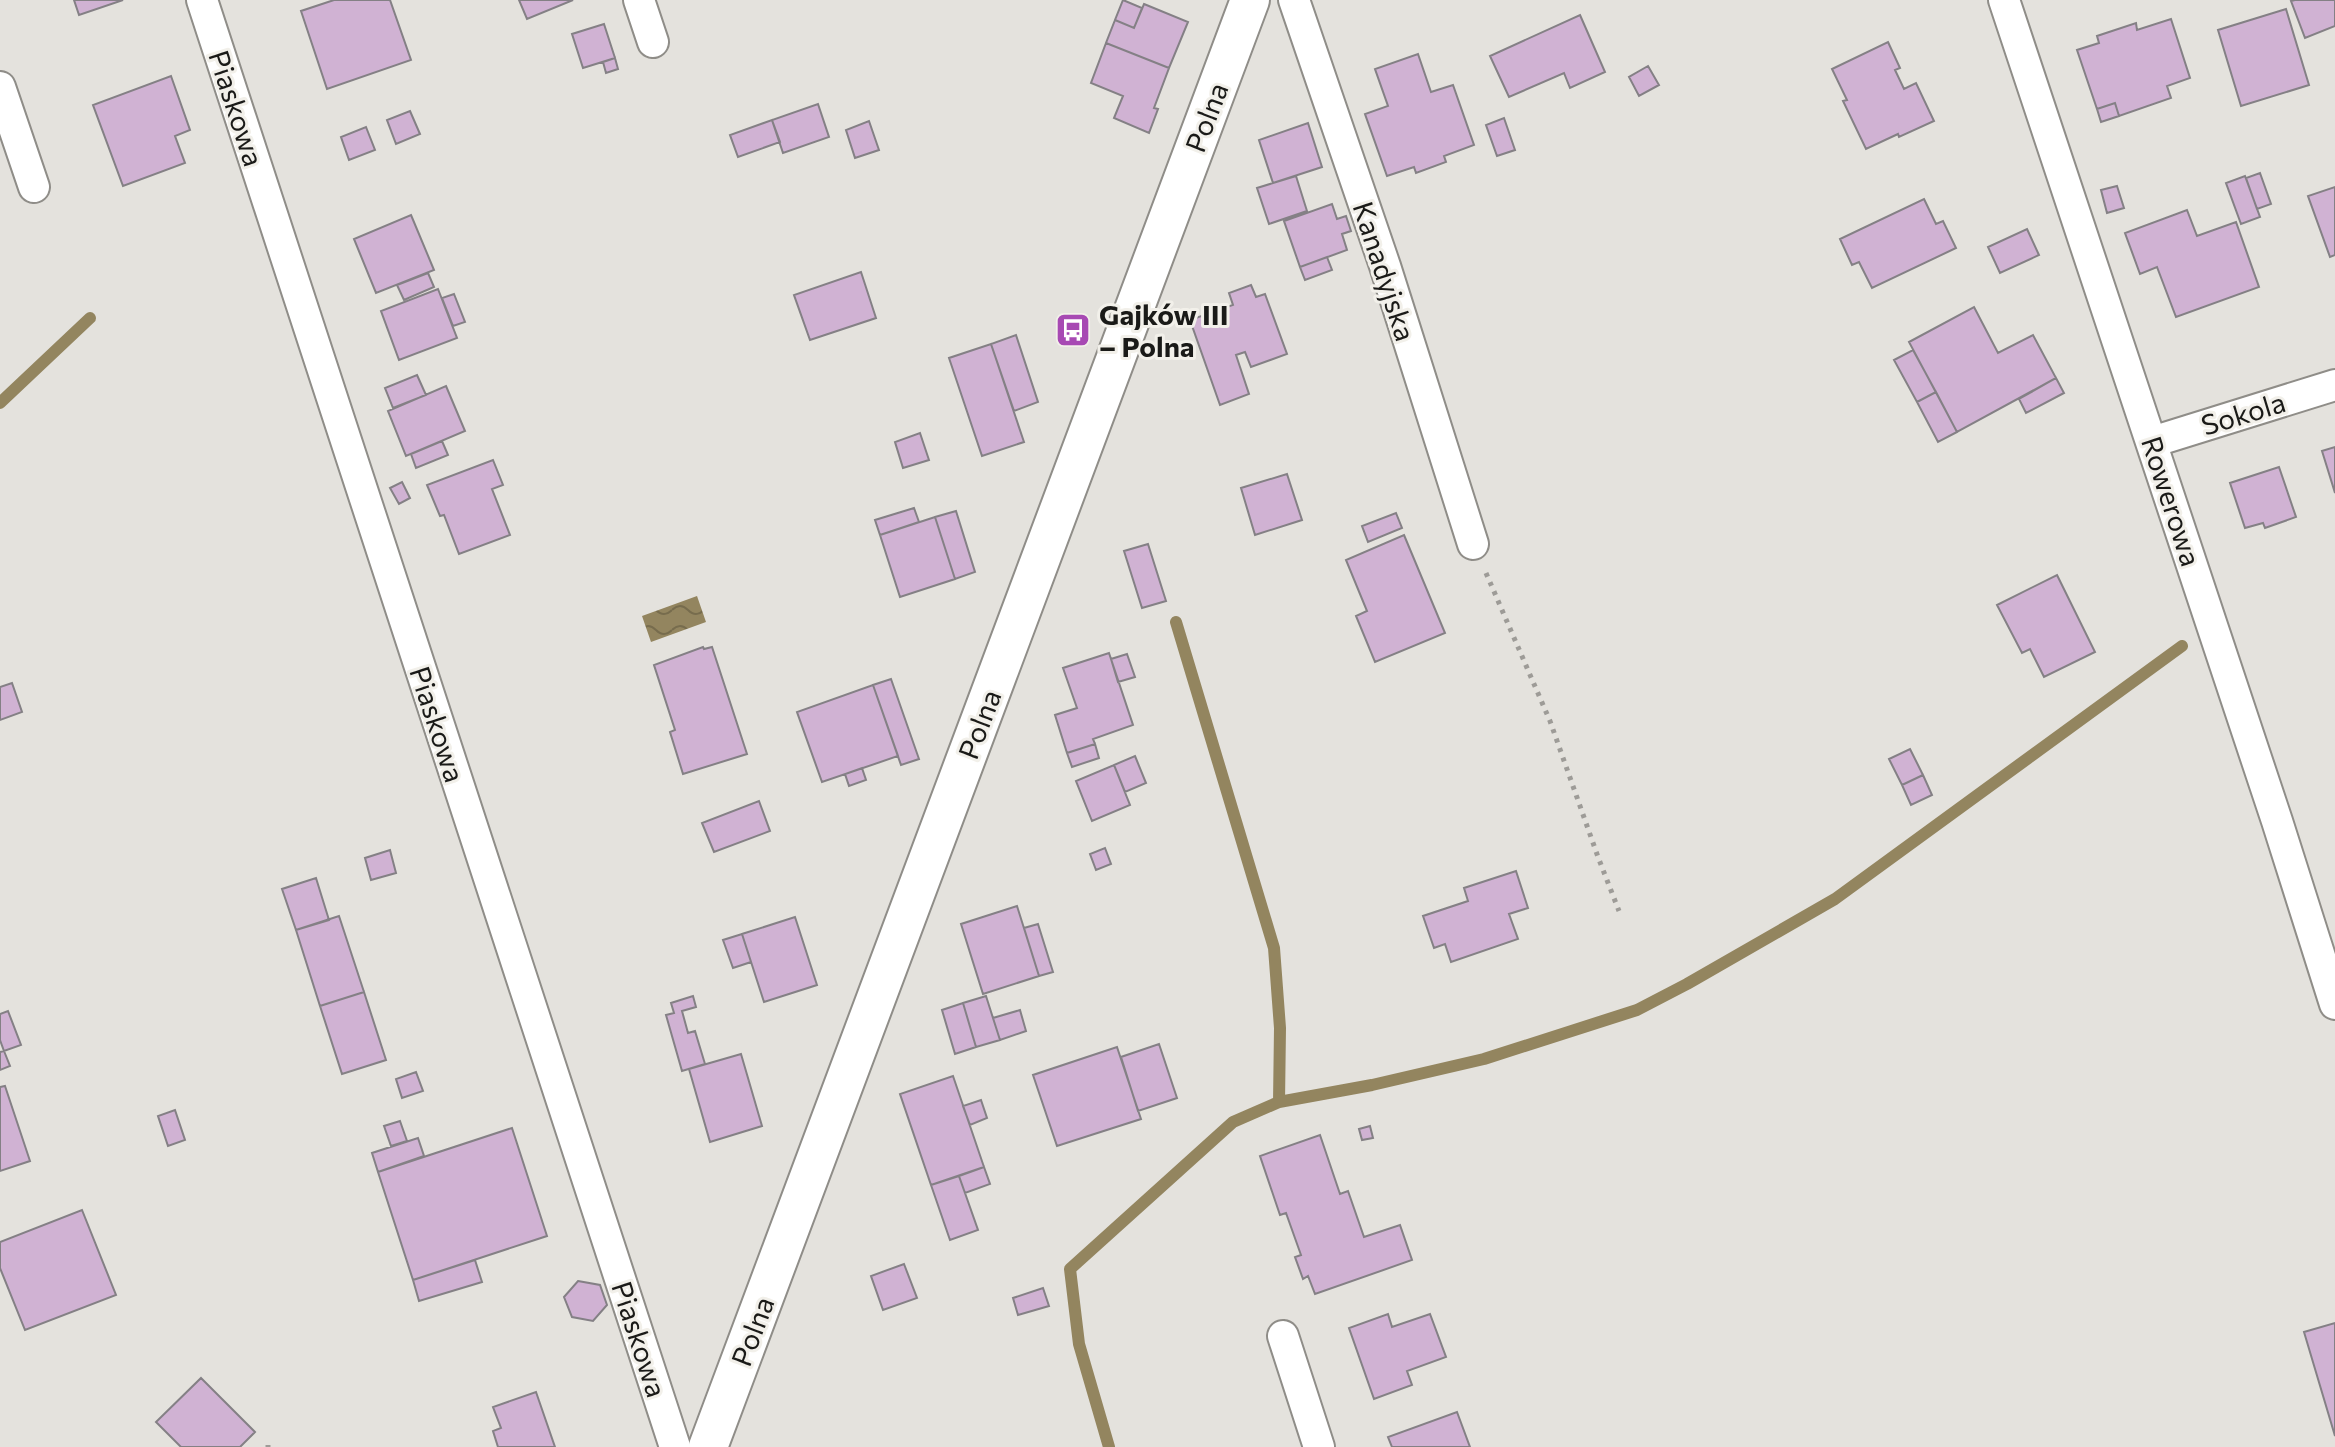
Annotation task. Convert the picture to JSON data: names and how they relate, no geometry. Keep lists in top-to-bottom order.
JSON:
{
  "streets": {
    "street": [
      "Piaskowa",
      "Polna",
      "Kanadyjska",
      "Sokola",
      "Rowerowa"
    ]
  },
  "crossings": [
    ["Sokola", "Rowerowa"]
  ],
  "places": {
    "bus stop": ["Gajków III – Polna"]
  }
}
